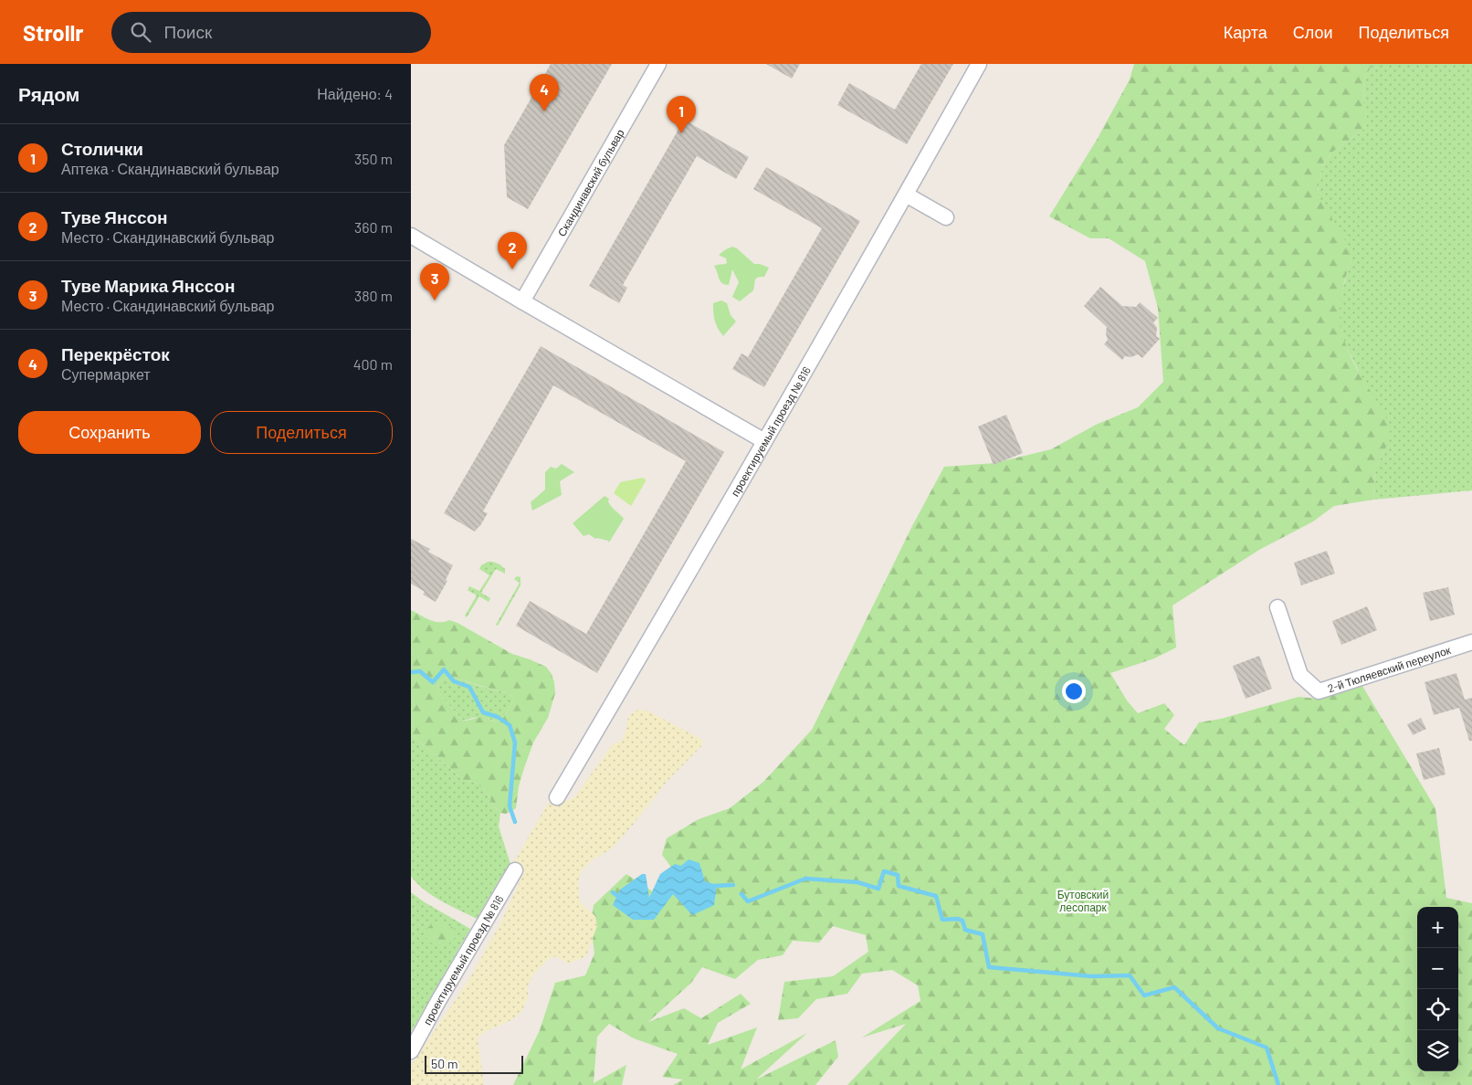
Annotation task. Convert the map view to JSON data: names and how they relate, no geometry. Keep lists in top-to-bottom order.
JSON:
{
  "streets": {
    "street": ["Скандинавский бульвар", "проектируемый проезд № 816", "2-й Тюляевский переулок"]
  },
  "parks": ["Бутовский лесопарк"],
  "scale_bar": "50 m",
  "page": {
    "header": "Strollr",
    "search": "Поиск",
    "nav": ["Карта", "Слои", "Поделиться"],
    "heading": ["Рядом", "Найдено: 4"],
    "pins": [
      "4",
      "1",
      "2",
      "3"
    ],
    "list": [
      {
        "mark": "1",
        "name": "Столички",
        "note": "Аптека · Скандинавский бульвар",
        "value": "350 m"
      },
      {
        "mark": "2",
        "name": "Туве Янссон",
        "note": "Место · Скандинавский бульвар",
        "value": "360 m"
      },
      {
        "mark": "3",
        "name": "Туве Марика Янссон",
        "note": "Место · Скандинавский бульвар",
        "value": "380 m"
      },
      {
        "mark": "4",
        "name": "Перекрёсток",
        "note": "Супермаркет",
        "value": "400 m"
      }
    ],
    "buttons": ["Сохранить", "Поделиться"],
    "map_buttons": ["+", "−"],
    "scale": "50 m"
  }
}
